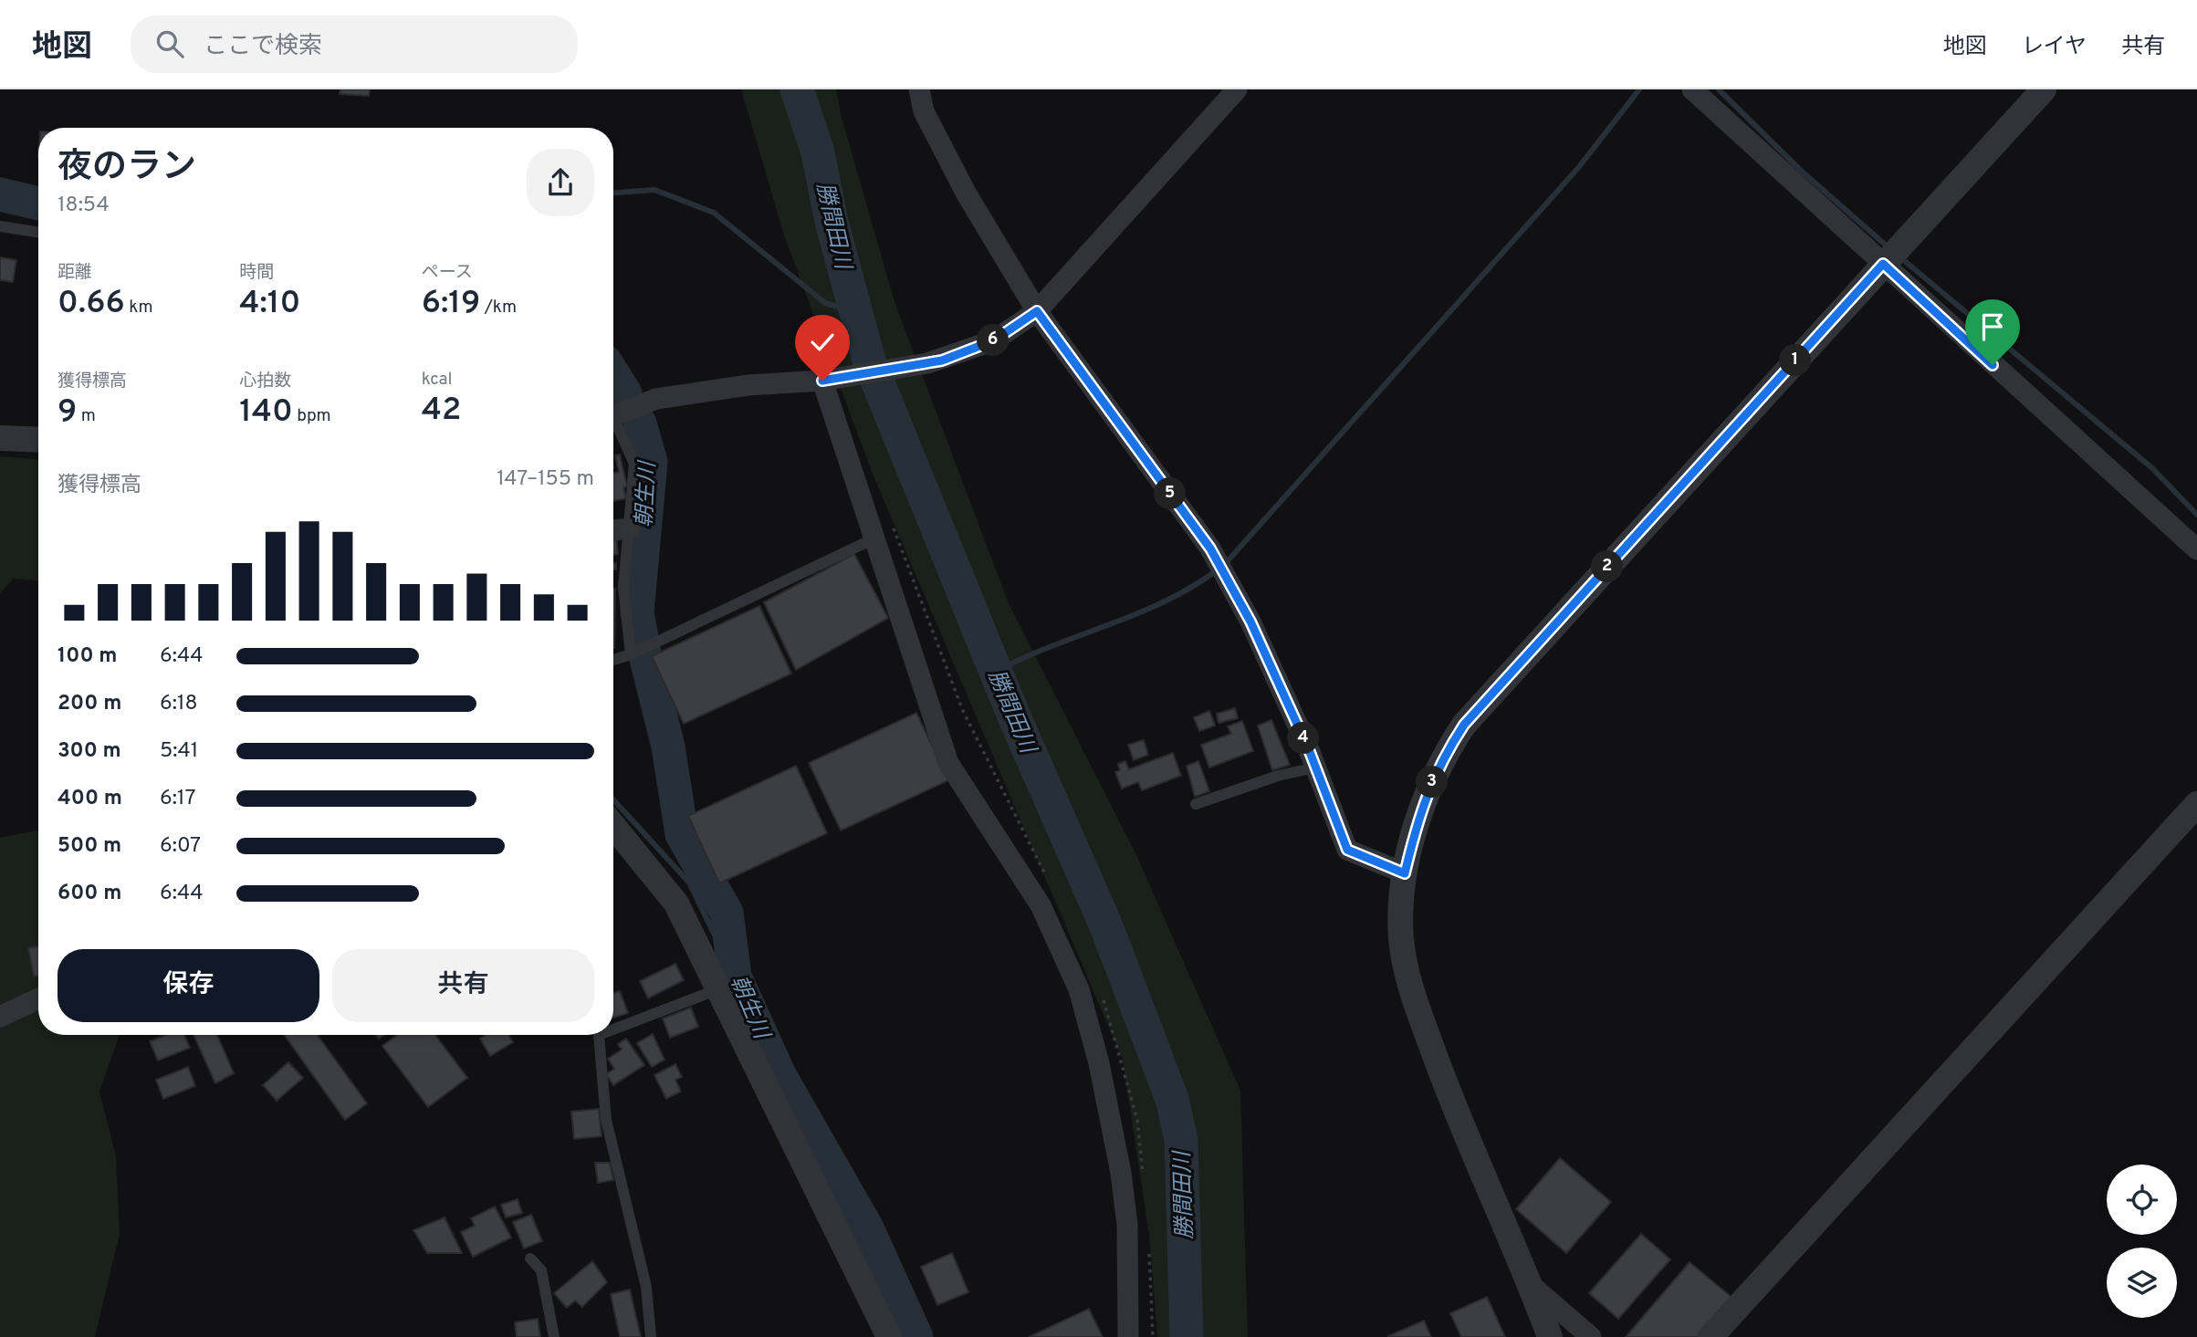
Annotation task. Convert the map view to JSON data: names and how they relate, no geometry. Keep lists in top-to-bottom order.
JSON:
{
  "water": ["勝間田川", "朝生川"],
  "page": {
    "header": "地図",
    "search": "ここで検索",
    "nav": ["地図", "レイヤ", "共有"],
    "heading": ["夜のラン", "18:54"],
    "stats": [
      ["距離", "0.66 km"],
      ["時間", "4:10"],
      ["ペース", "6:19 /km"],
      ["獲得標高", "9 m"],
      ["心拍数", "140 bpm"],
      ["kcal", "42"]
    ],
    "pins": [
      "6",
      "1",
      "5",
      "2",
      "4",
      "3"
    ],
    "chart": ["獲得標高", "147–155 m"],
    "list": [
      {
        "name": "100 m",
        "note": "6:44"
      },
      {
        "name": "200 m",
        "note": "6:18"
      },
      {
        "name": "300 m",
        "note": "5:41"
      },
      {
        "name": "400 m",
        "note": "6:17"
      },
      {
        "name": "500 m",
        "note": "6:07"
      },
      {
        "name": "600 m",
        "note": "6:44"
      }
    ],
    "buttons": ["保存", "共有"]
  }
}
